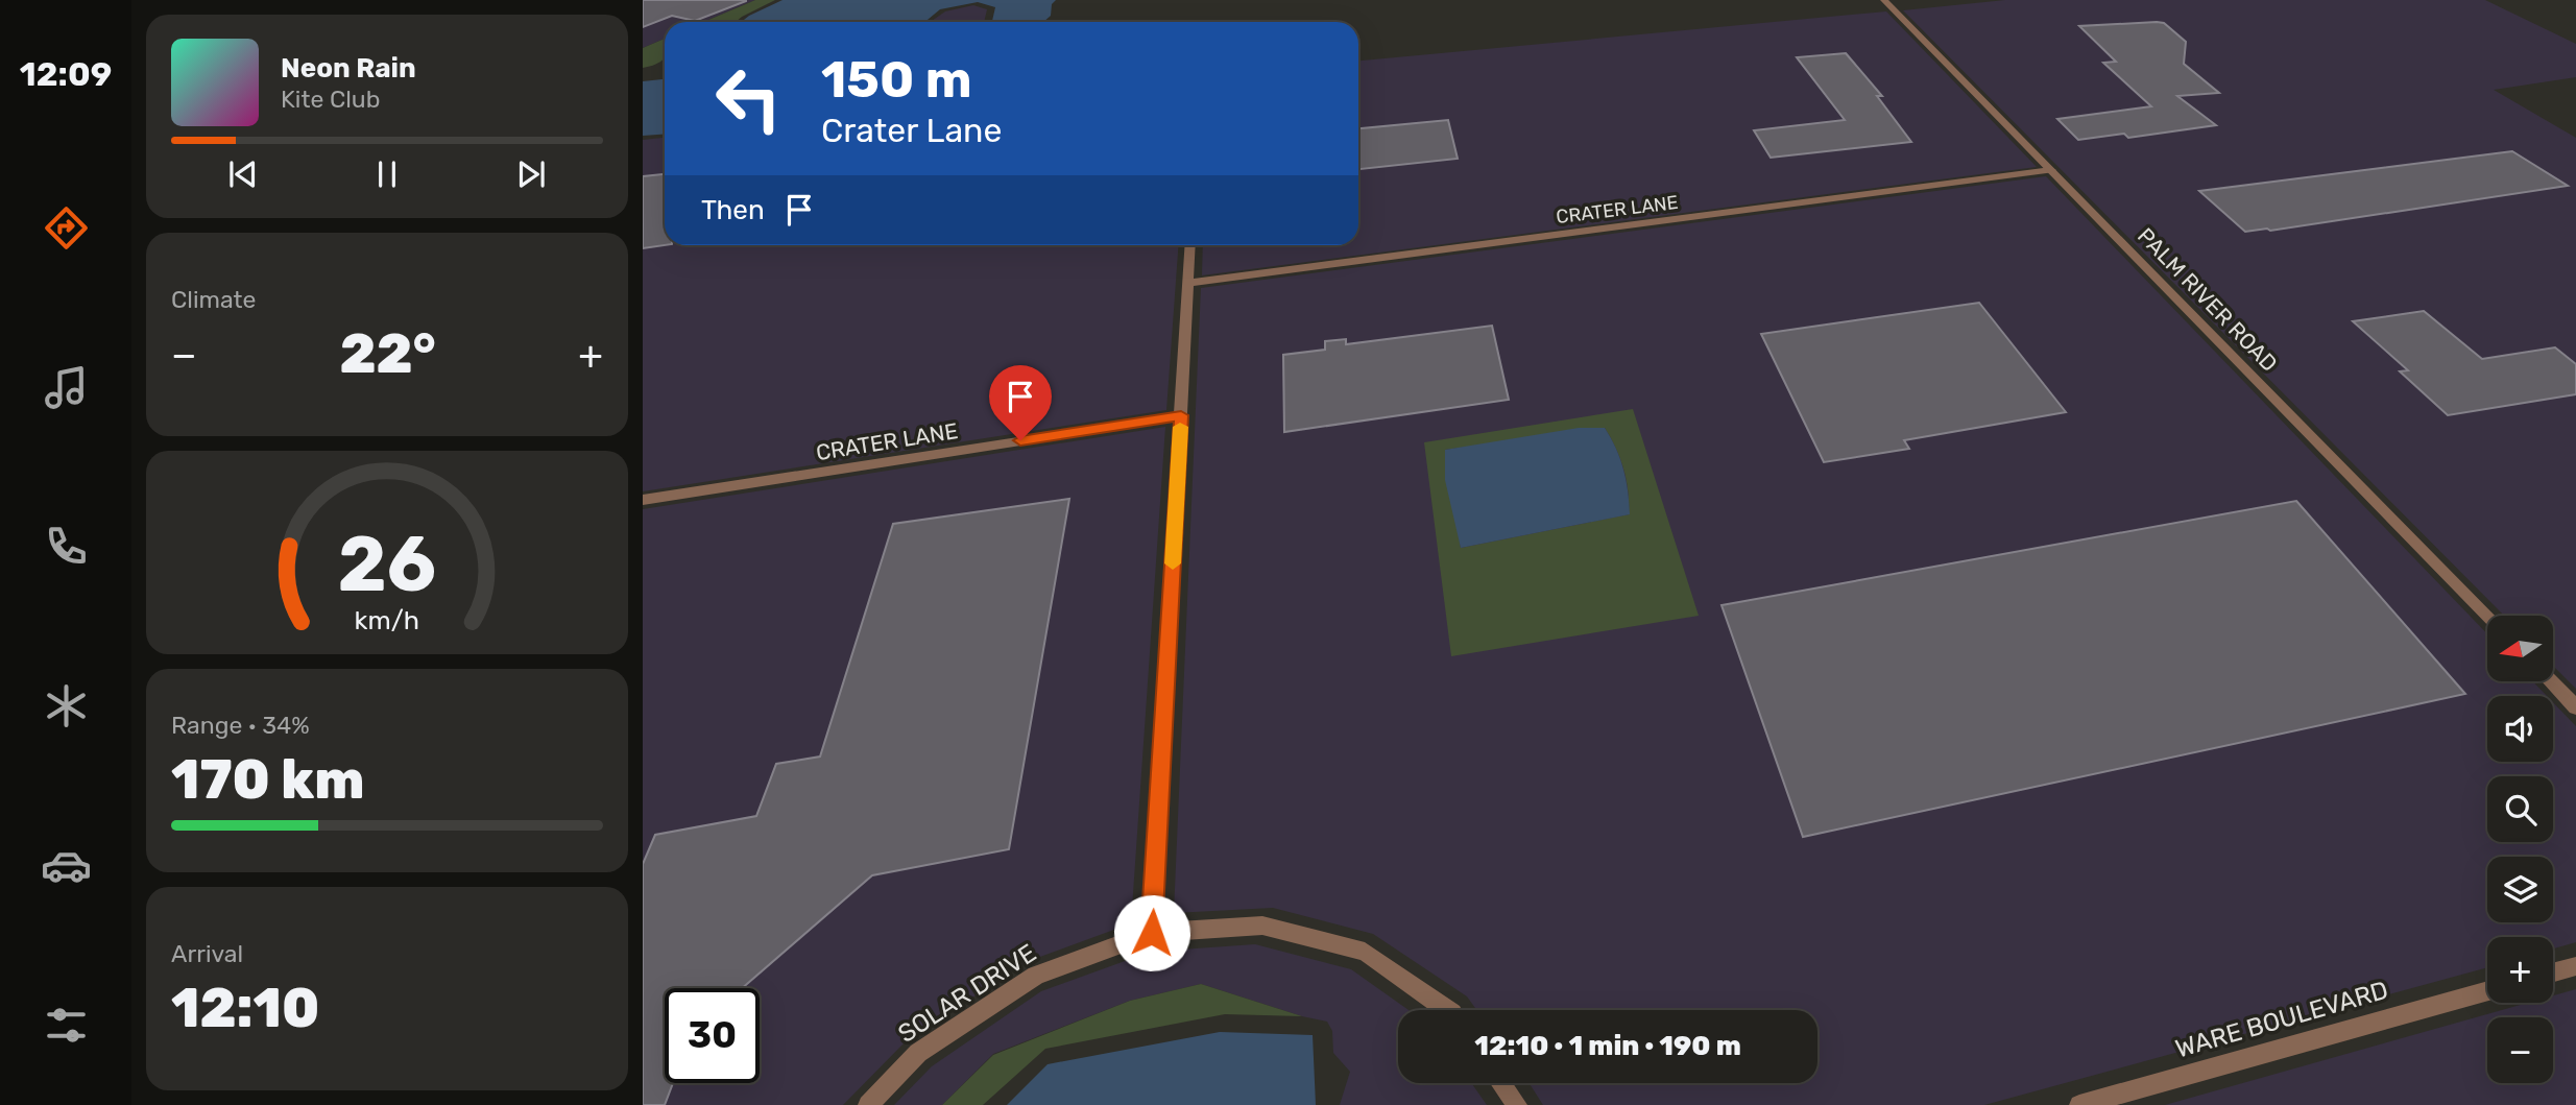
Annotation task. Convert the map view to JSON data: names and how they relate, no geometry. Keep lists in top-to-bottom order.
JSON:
{
  "streets": {
    "street": [
      "CRATER LANE",
      "PALM RIVER ROAD",
      "SOLAR DRIVE",
      "WARE BOULEVARD"
    ]
  },
  "crossings": [
    ["CRATER LANE", "PALM RIVER ROAD"]
  ],
  "north": "left",
  "page": {
    "tabs": "12:09",
    "turn": ["150 m", "Crater Lane"],
    "song": ["Neon Rain", "Kite Club"],
    "then": "Then",
    "tile": [
      "Climate",
      ["Range · 34%", "170 km"],
      ["Arrival", "12:10"]
    ],
    "heat": ["−", "22°", "+"],
    "map_buttons": ["+", "−"],
    "limit": "30",
    "trip": "12:10 · 1 min · 190 m",
    "gauge": ["26", "km/h"]
  }
}
